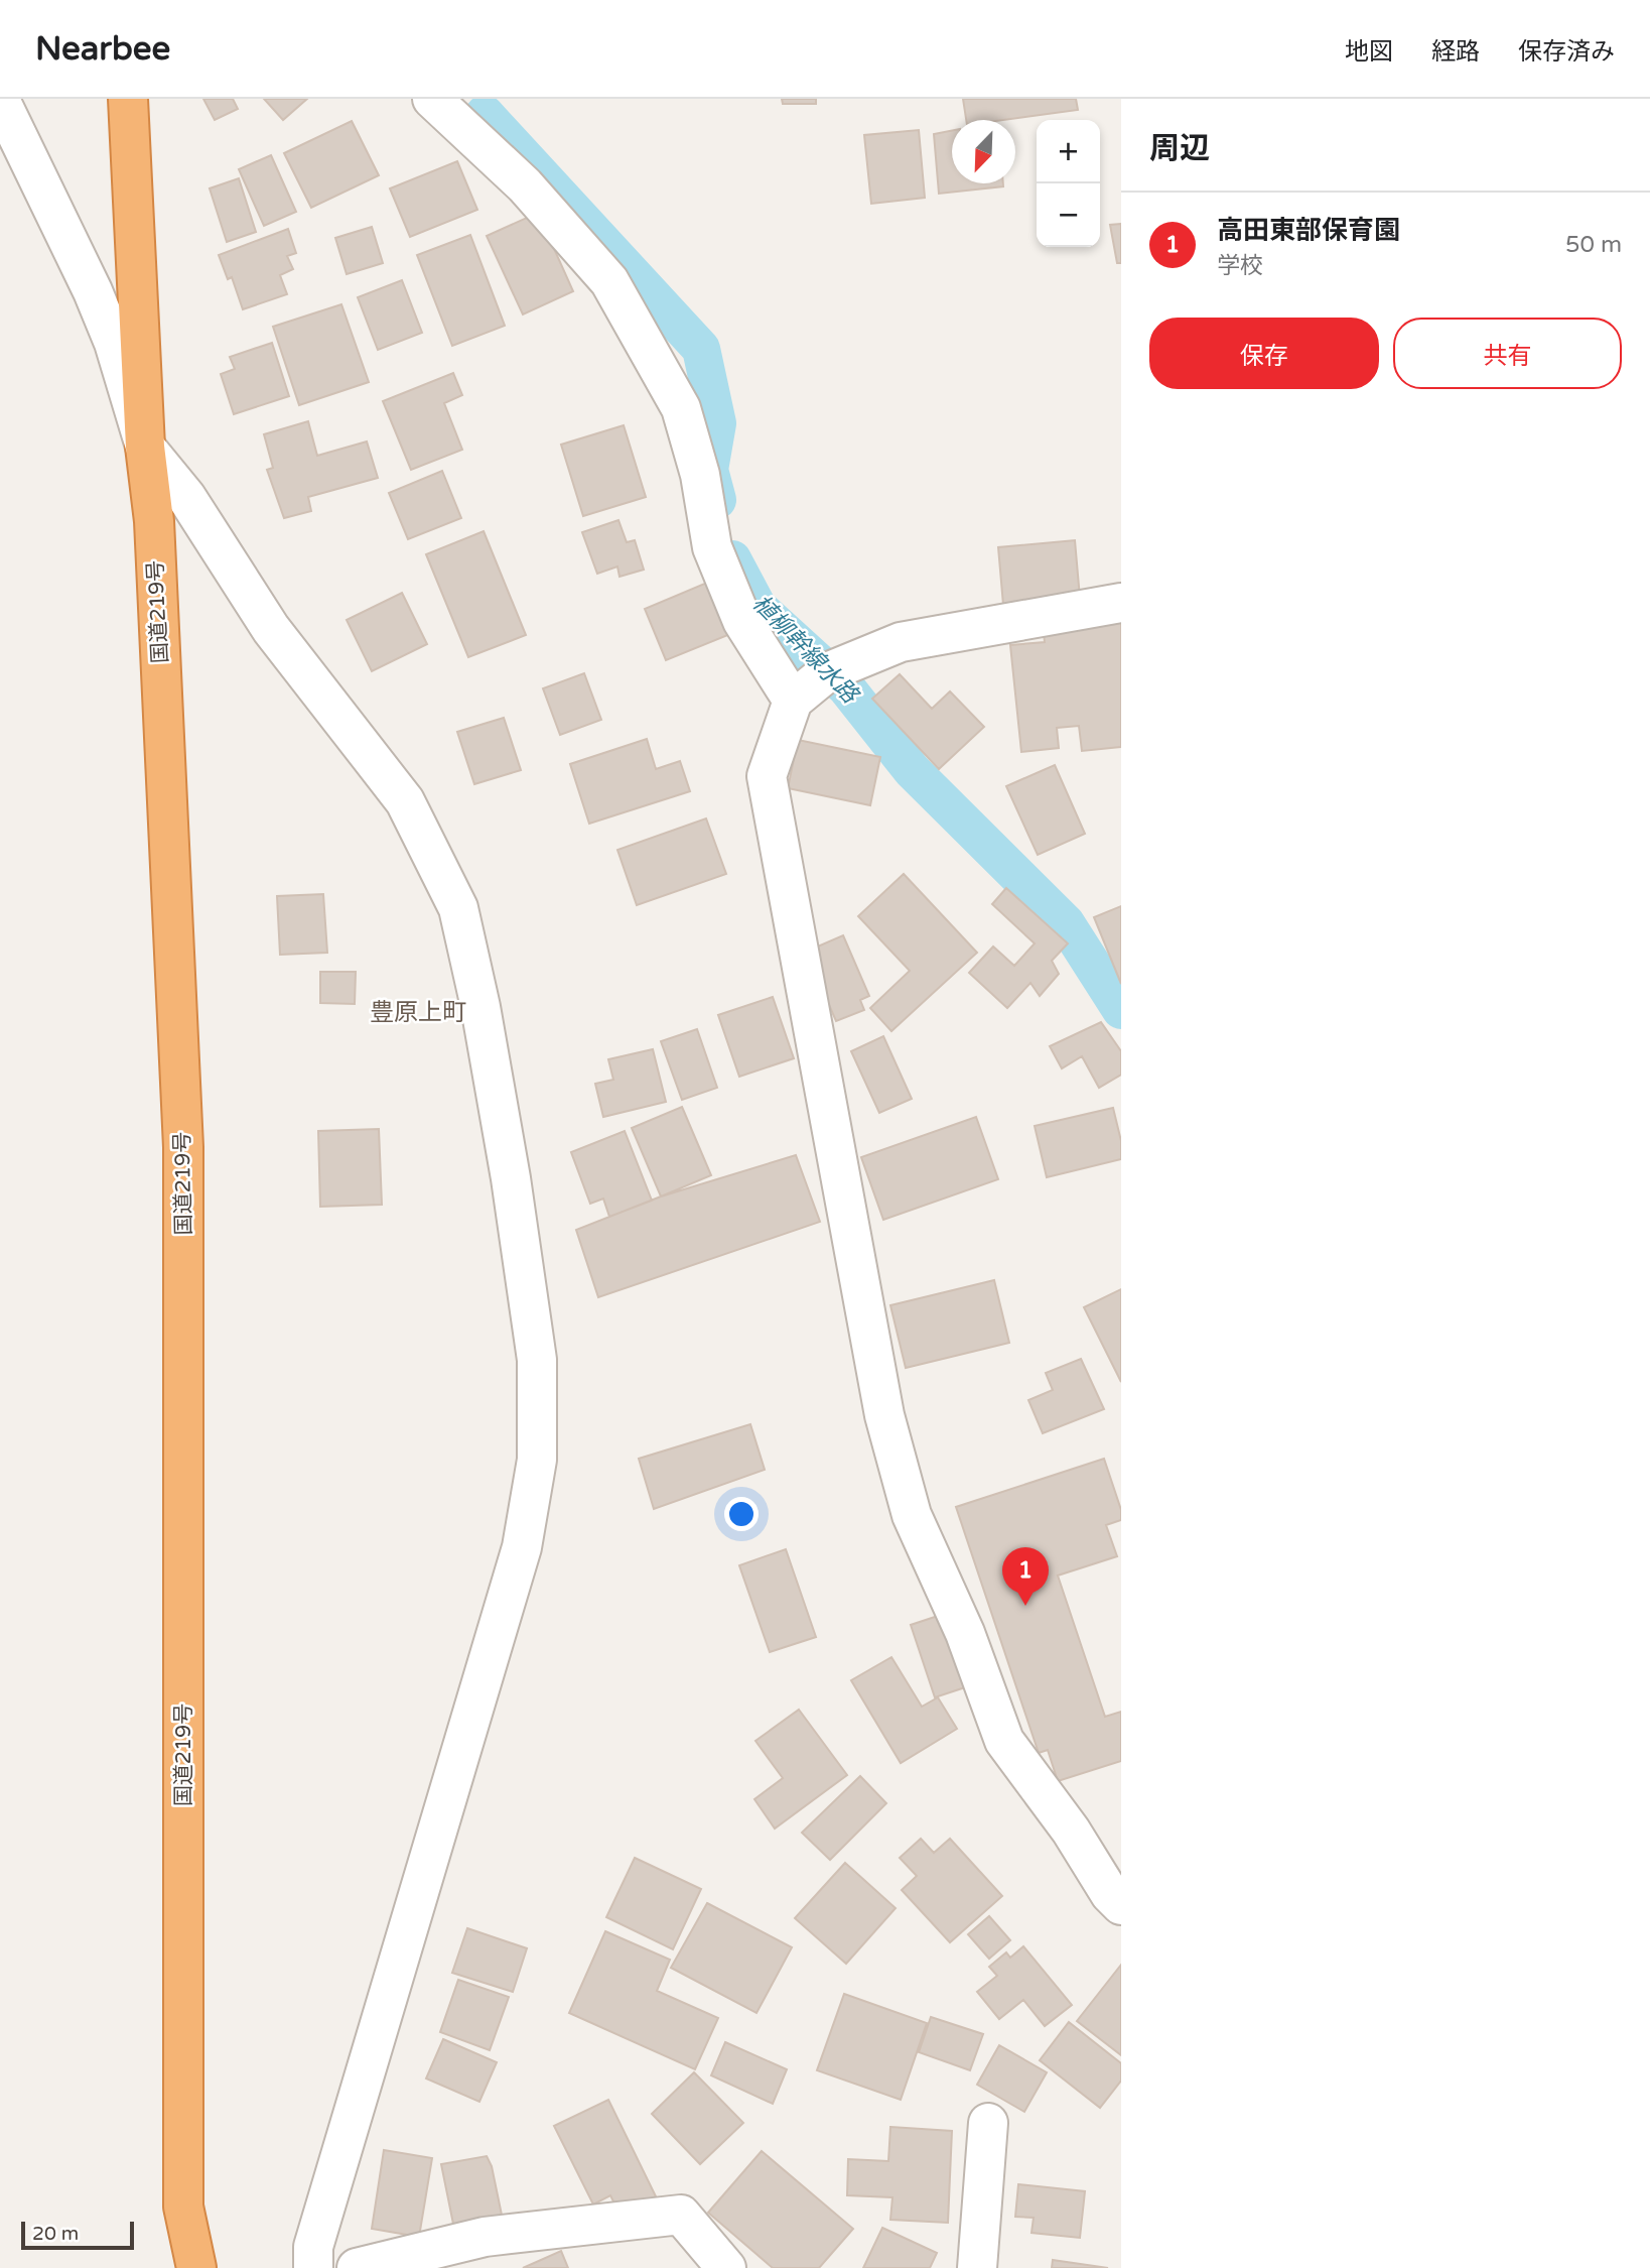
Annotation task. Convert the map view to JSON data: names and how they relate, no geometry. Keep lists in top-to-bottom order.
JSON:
{
  "streets": {
    "highway": ["国道219号"]
  },
  "districts": ["豊原上町"],
  "water": ["植柳幹線水路"],
  "scale_bar": "20 m",
  "north": "bottom left",
  "page": {
    "header": "Nearbee",
    "nav": ["地図", "経路", "保存済み"],
    "heading": "周辺",
    "map_buttons": ["+", "−"],
    "list": [
      {
        "mark": "1",
        "name": "高田東部保育園",
        "note": "学校",
        "value": "50 m"
      }
    ],
    "buttons": ["保存", "共有"],
    "pins": "1",
    "scale": "20 m"
  }
}
